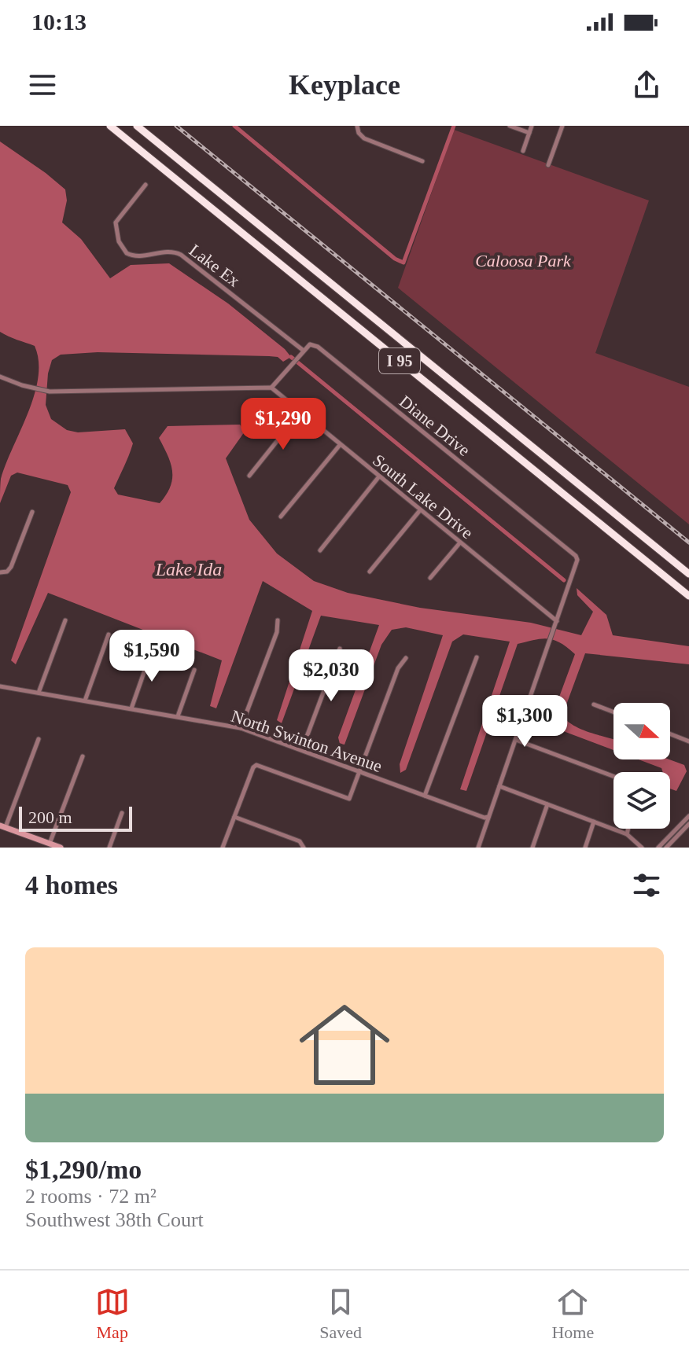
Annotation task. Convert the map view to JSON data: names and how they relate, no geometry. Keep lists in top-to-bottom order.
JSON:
{
  "streets": {
    "highway": ["I 95"],
    "street": [
      "Lake Ex",
      "Diane Drive",
      "South Lake Drive",
      "North Swinton Avenue"
    ]
  },
  "crossings": [
    ["Lake Ex", "Diane Drive"],
    ["Diane Drive", "South Lake Drive"]
  ],
  "water": ["Lake Ida"],
  "parks": ["Caloosa Park"],
  "scale_bar": "200 m",
  "north": "right",
  "page": {
    "status": "10:13",
    "header": "Keyplace",
    "price": [
      "$1,290",
      "$1,590",
      "$2,030",
      "$1,300"
    ],
    "scale": "200 m",
    "heading": "4 homes",
    "list": [
      {
        "name": "$1,290/mo",
        "note": "2 rooms · 72 m² · Southwest 38th Court"
      }
    ],
    "tabs": ["Map", "Saved", "Home"]
  }
}
